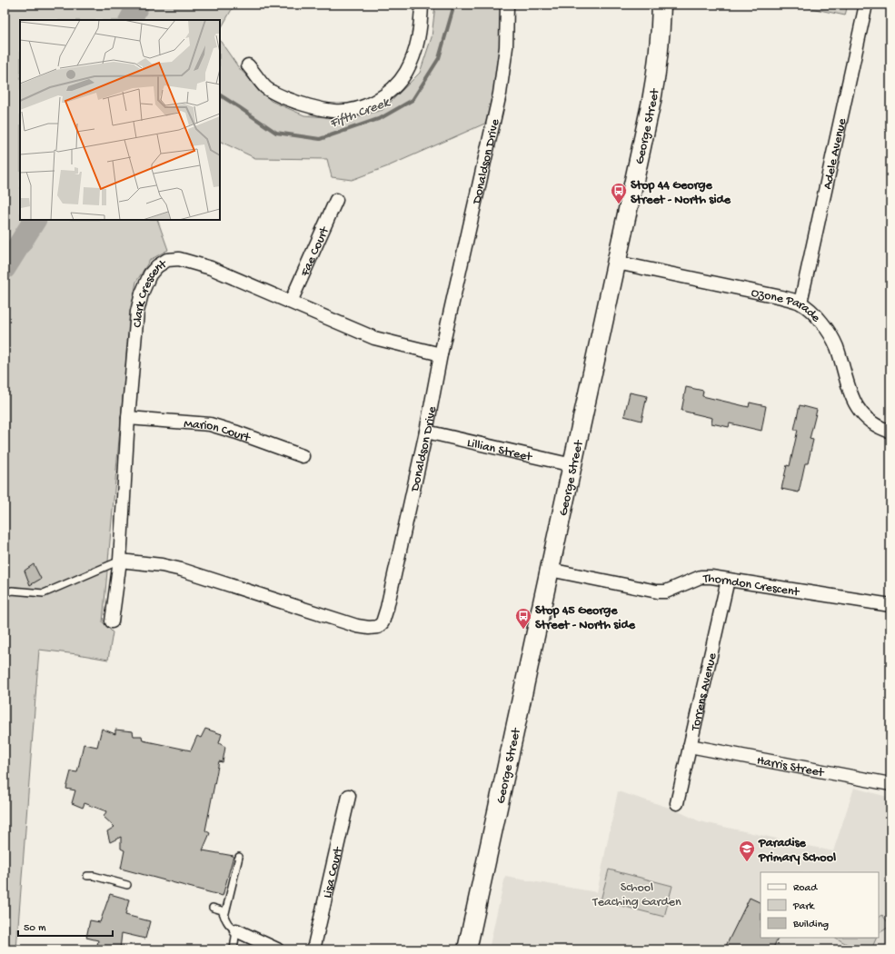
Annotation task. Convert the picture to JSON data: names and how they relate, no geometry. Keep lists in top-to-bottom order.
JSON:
{
  "streets": {
    "street": [
      "George Street",
      "Adele Avenue",
      "Donaldson Drive",
      "Fae Court",
      "Clark Crescent",
      "Ozone Parade",
      "Marion Court",
      "Lillian Street",
      "Thorndon Crescent",
      "Torrens Avenue",
      "Harris Street",
      "Lisa Court"
    ]
  },
  "crossings": [
    ["George Street", "Ozone Parade"],
    ["George Street", "Lillian Street"],
    ["George Street", "Thorndon Crescent"],
    ["Adele Avenue", "Ozone Parade"],
    ["Donaldson Drive", "Clark Crescent"],
    ["Donaldson Drive", "Lillian Street"],
    ["Fae Court", "Clark Crescent"],
    ["Clark Crescent", "Marion Court"],
    ["Thorndon Crescent", "Torrens Avenue"],
    ["Torrens Avenue", "Harris Street"]
  ],
  "water": ["Fifth Creek"],
  "parks": ["School Teaching Garden"],
  "places": {
    "bus stop": ["Stop 44 George Street - North side", "Stop 45 George Street - North side"],
    "school or university": ["Paradise Primary School"]
  },
  "legend": ["Road", "Park", "Building"],
  "scale_bar": "50 m"
}
